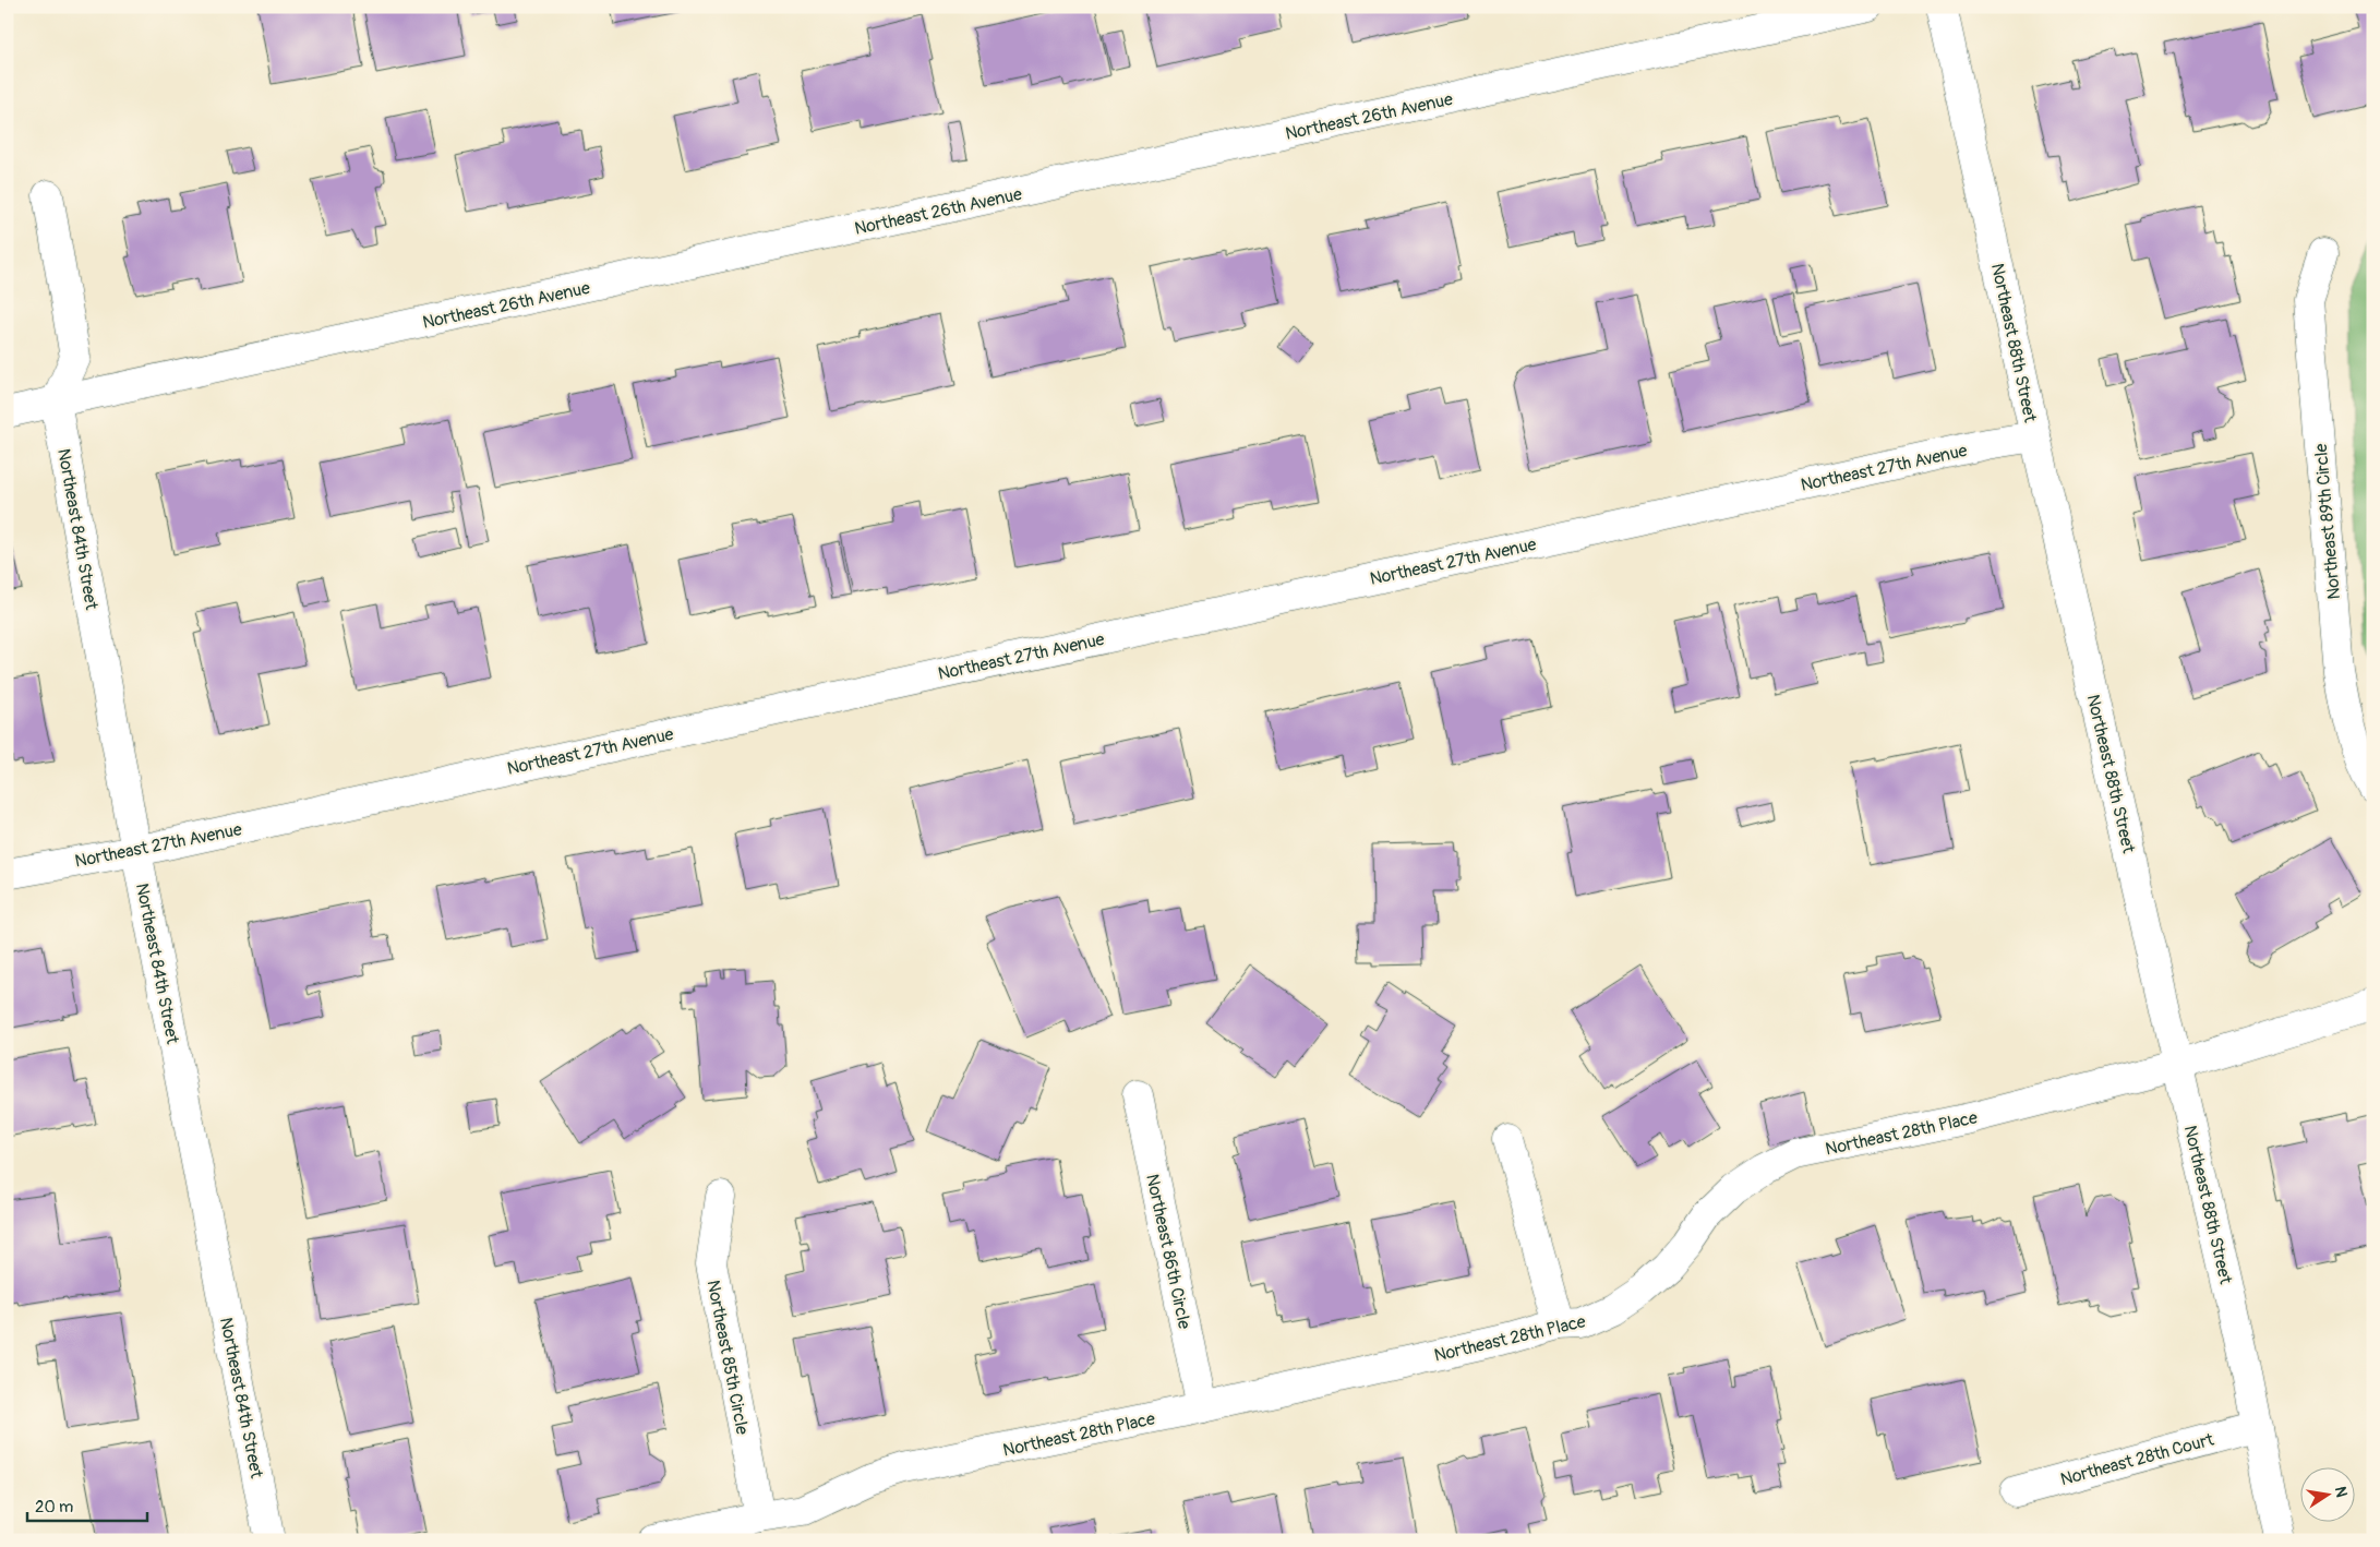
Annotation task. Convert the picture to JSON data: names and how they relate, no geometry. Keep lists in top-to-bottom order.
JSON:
{
  "streets": {
    "street": [
      "Northeast 26th Avenue",
      "Northeast 88th Street",
      "Northeast 27th Avenue",
      "Northeast 89th Circle",
      "Northeast 84th Street",
      "Northeast 28th Place",
      "Northeast 86th Circle",
      "Northeast 85th Circle",
      "Northeast 28th Court"
    ]
  },
  "crossings": [
    ["Northeast 26th Avenue", "Northeast 84th Street"],
    ["Northeast 88th Street", "Northeast 27th Avenue"],
    ["Northeast 88th Street", "Northeast 28th Place"],
    ["Northeast 88th Street", "Northeast 28th Court"],
    ["Northeast 27th Avenue", "Northeast 84th Street"],
    ["Northeast 28th Place", "Northeast 86th Circle"],
    ["Northeast 28th Place", "Northeast 85th Circle"]
  ],
  "scale_bar": "20 m",
  "north": "right"
}
